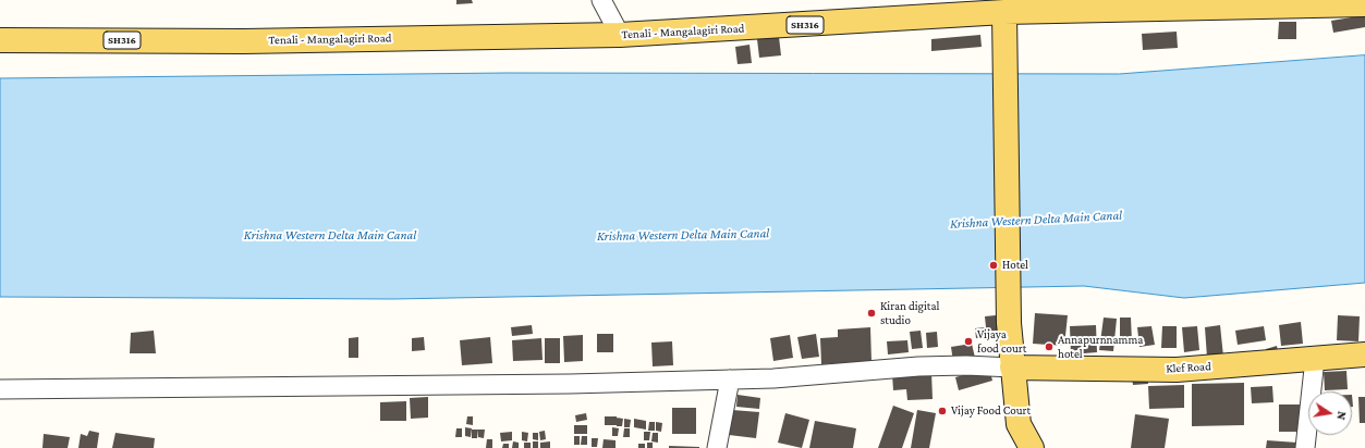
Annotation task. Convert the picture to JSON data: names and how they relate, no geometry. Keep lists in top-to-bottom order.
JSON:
{
  "streets": {
    "main road": ["SH316", "Tenali - Mangalagiri Road", "Klef Road"]
  },
  "water": ["Krishna Western Delta Main Canal"],
  "places": [
    "Hotel",
    "Kiran digital studio",
    "Vijaya food court",
    "Annapurnnamma hotel",
    "Vijay Food Court"
  ],
  "north": "right"
}
